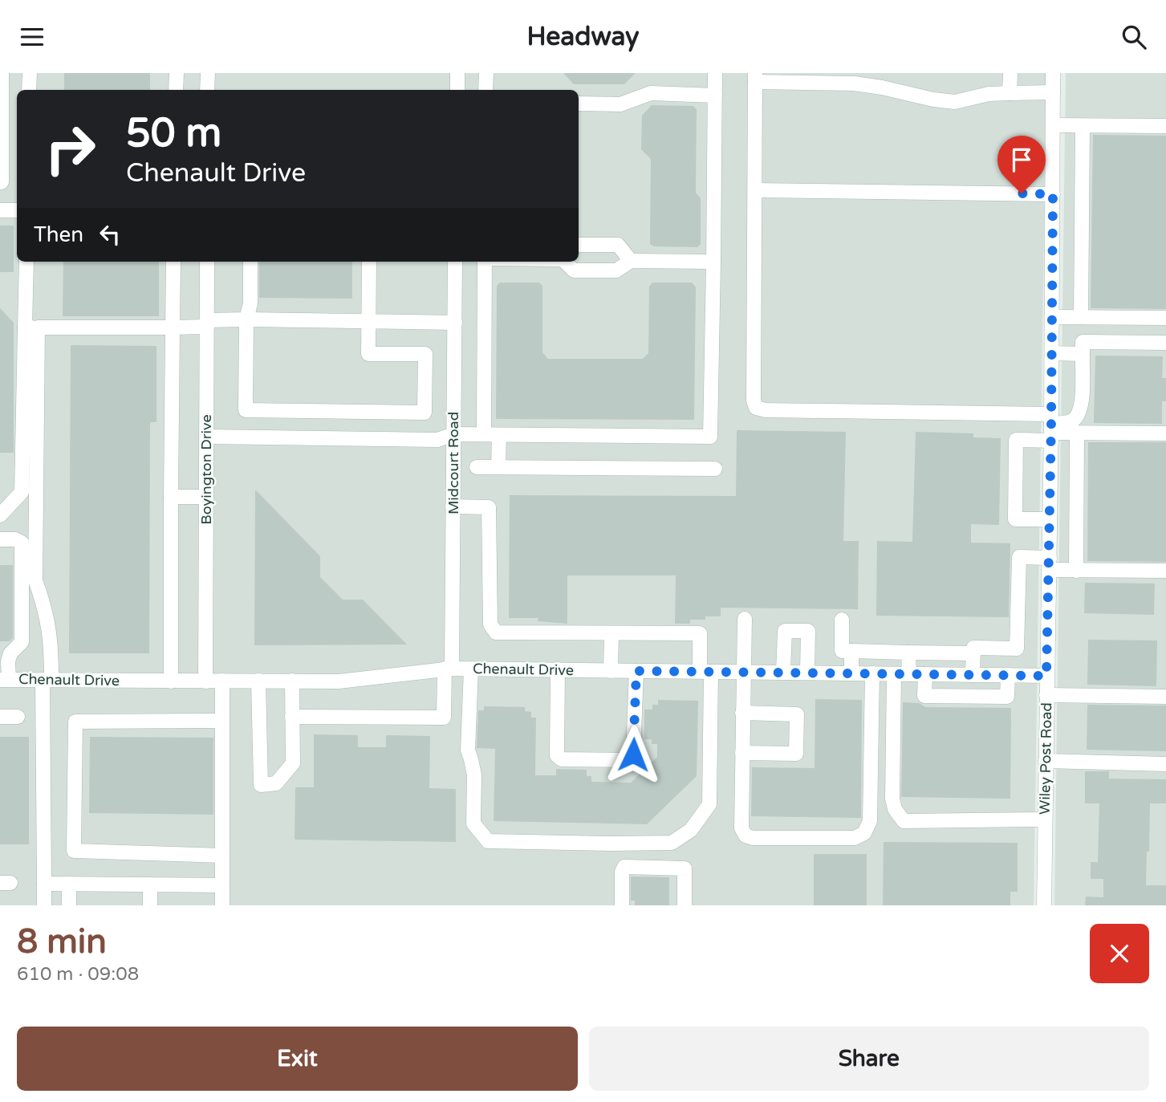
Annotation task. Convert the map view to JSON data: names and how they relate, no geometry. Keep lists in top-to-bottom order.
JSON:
{
  "streets": {
    "street": [
      "Midcourt Road",
      "Boyington Drive",
      "Chenault Drive",
      "Wiley Post Road"
    ]
  },
  "crossings": [
    ["Midcourt Road", "Chenault Drive"],
    ["Boyington Drive", "Chenault Drive"],
    ["Chenault Drive", "Wiley Post Road"]
  ],
  "page": {
    "header": "Headway",
    "turn": ["50 m", "Chenault Drive"],
    "then": "Then",
    "heading": ["8 min", "610 m · 09:08"],
    "buttons": ["Exit", "Share"]
  }
}
